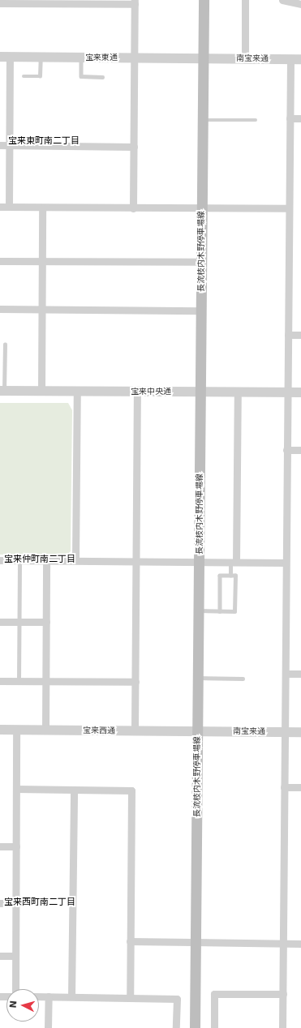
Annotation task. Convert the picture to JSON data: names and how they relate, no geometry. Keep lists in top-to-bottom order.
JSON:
{
  "streets": {
    "main road": ["長流枝内木野停車場線"],
    "street": [
      "宝来東通",
      "南宝来通",
      "宝来中央通",
      "宝来西通"
    ]
  },
  "crossings": [
    ["宝来東通", "南宝来通"],
    ["宝来東通", "長流枝内木野停車場線"],
    ["南宝来通", "長流枝内木野停車場線"],
    ["南宝来通", "宝来西通"],
    ["長流枝内木野停車場線", "宝来中央通"],
    ["長流枝内木野停車場線", "宝来西通"]
  ],
  "districts": ["宝来東町南二丁目", "宝来仲町南二丁目", "宝来西町南二丁目"],
  "north": "left"
}
